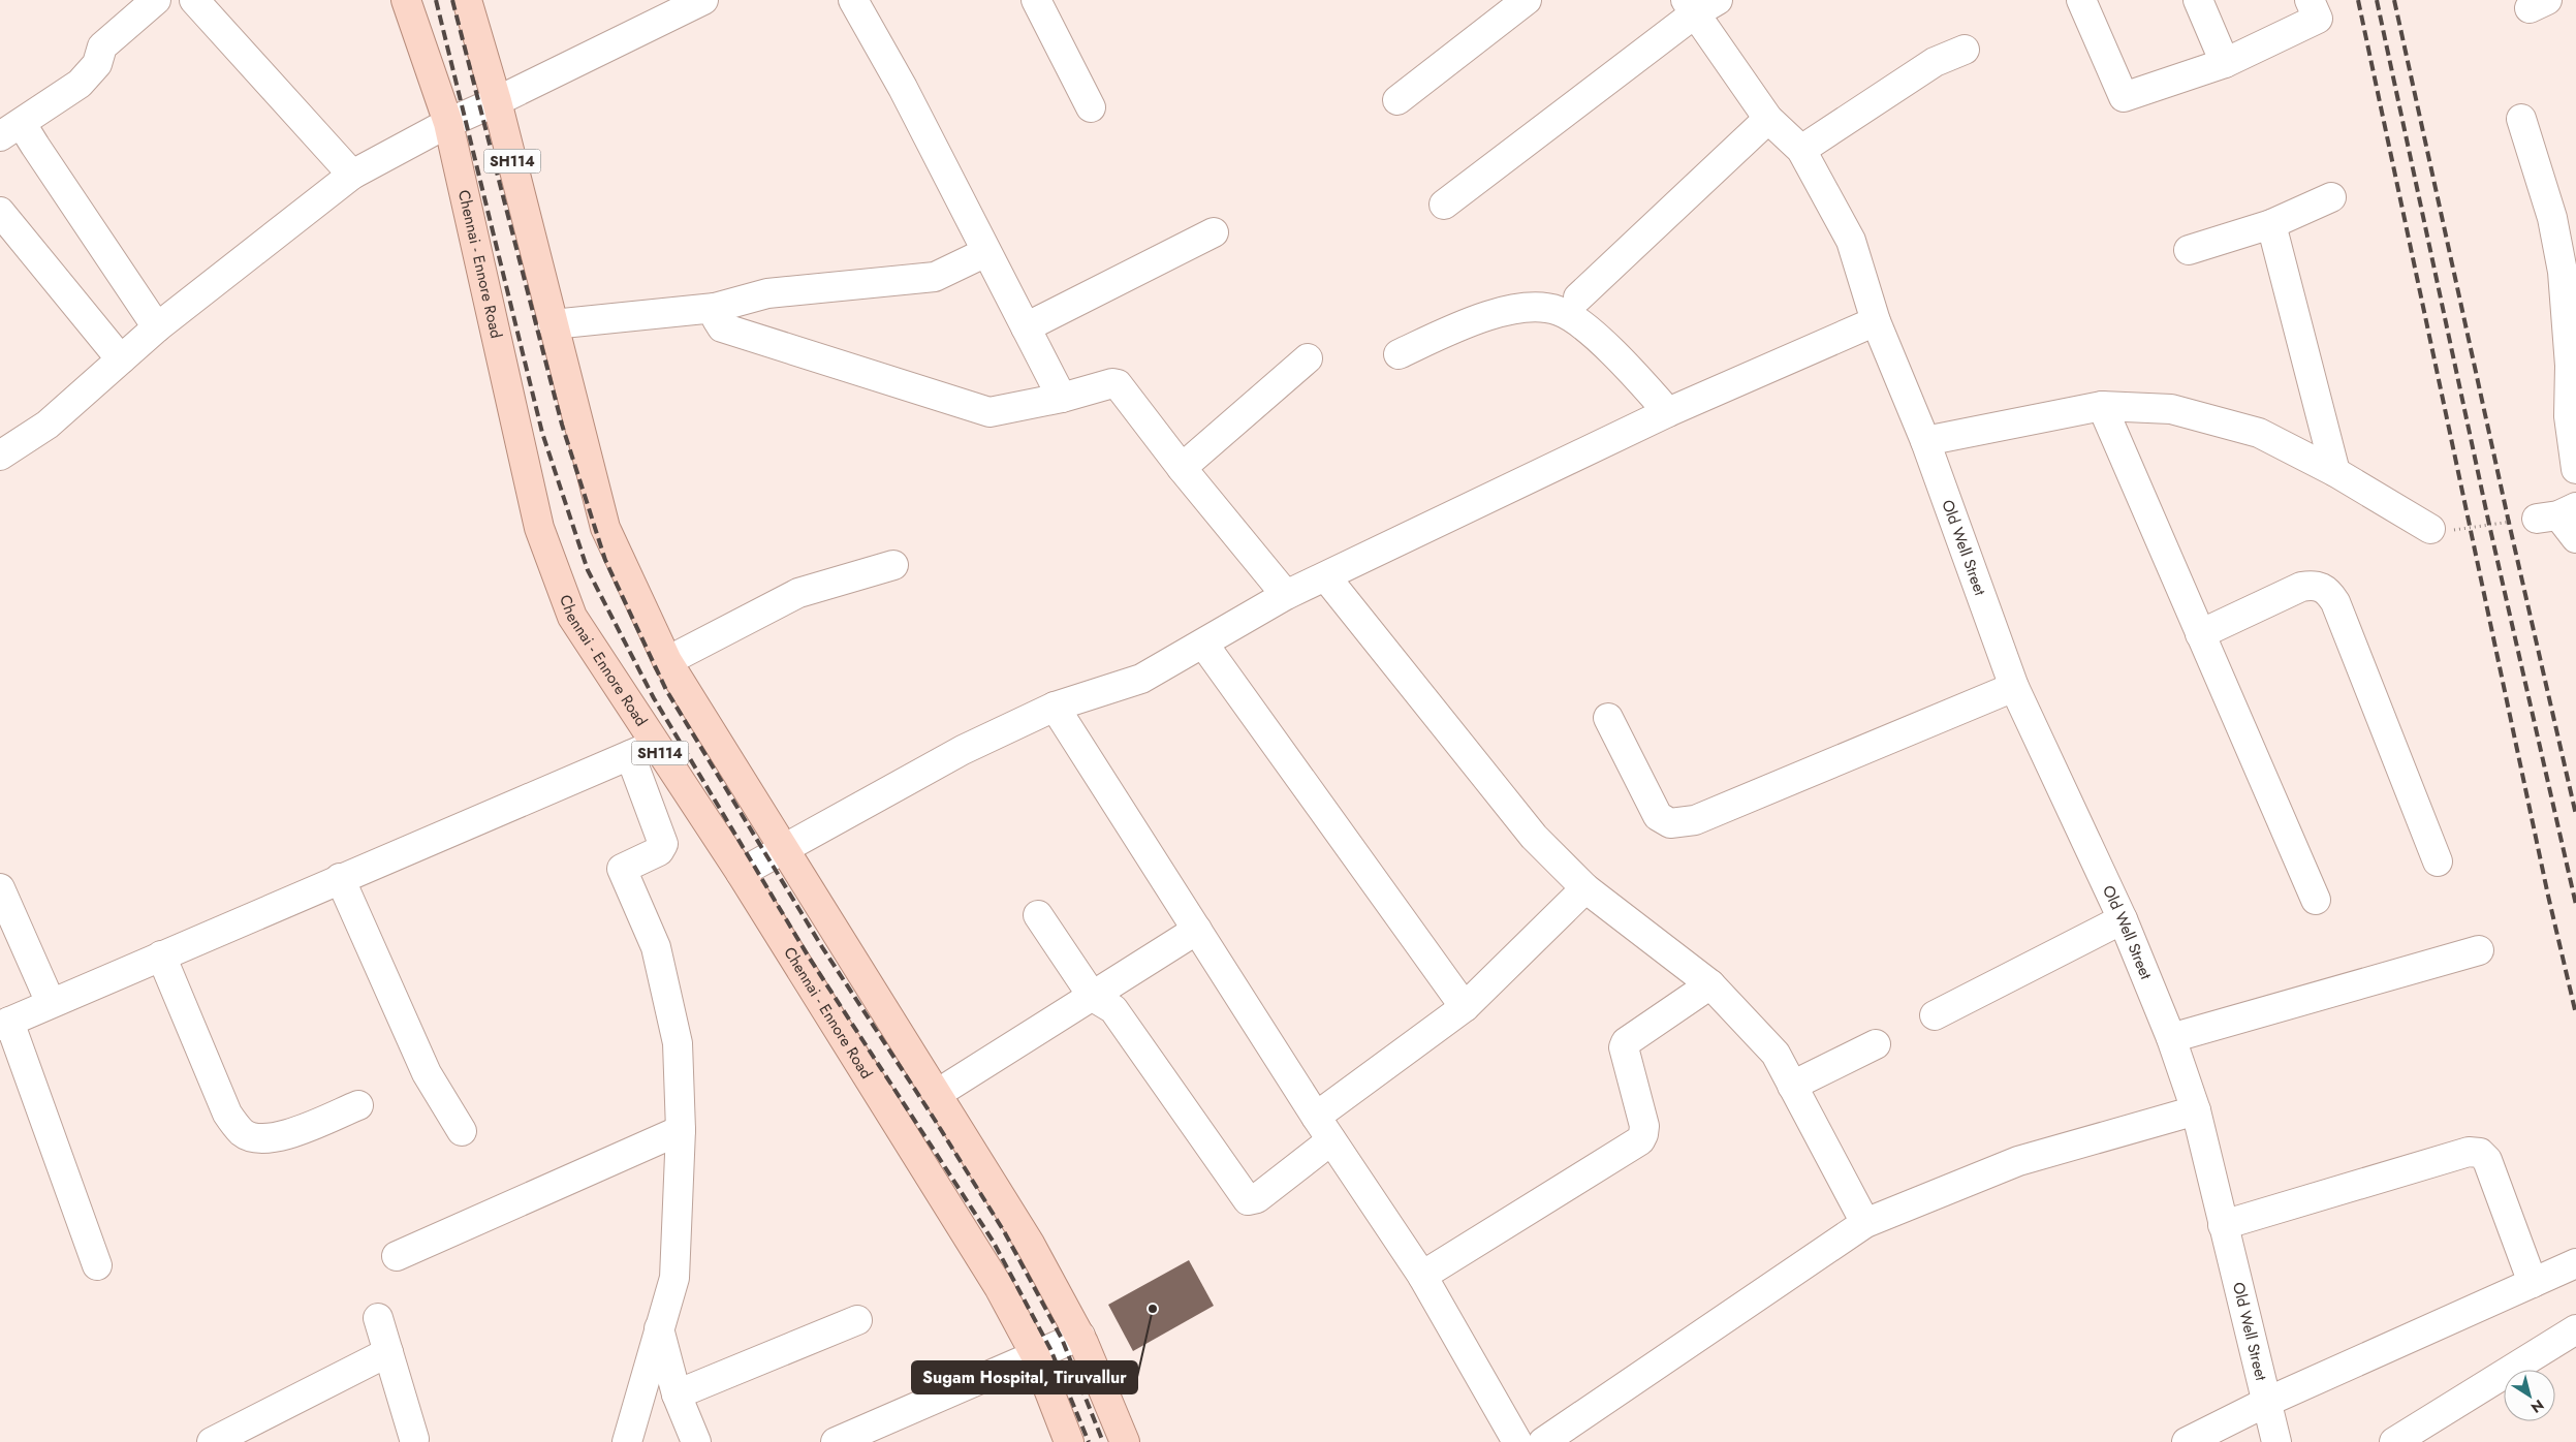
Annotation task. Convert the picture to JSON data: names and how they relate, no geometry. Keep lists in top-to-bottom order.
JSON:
{
  "streets": {
    "main road": ["SH114", "Chennai - Ennore Road"],
    "street": ["Old Well Street"]
  },
  "places": ["Sugam Hospital, Tiruvallur"],
  "north": "bottom right"
}
